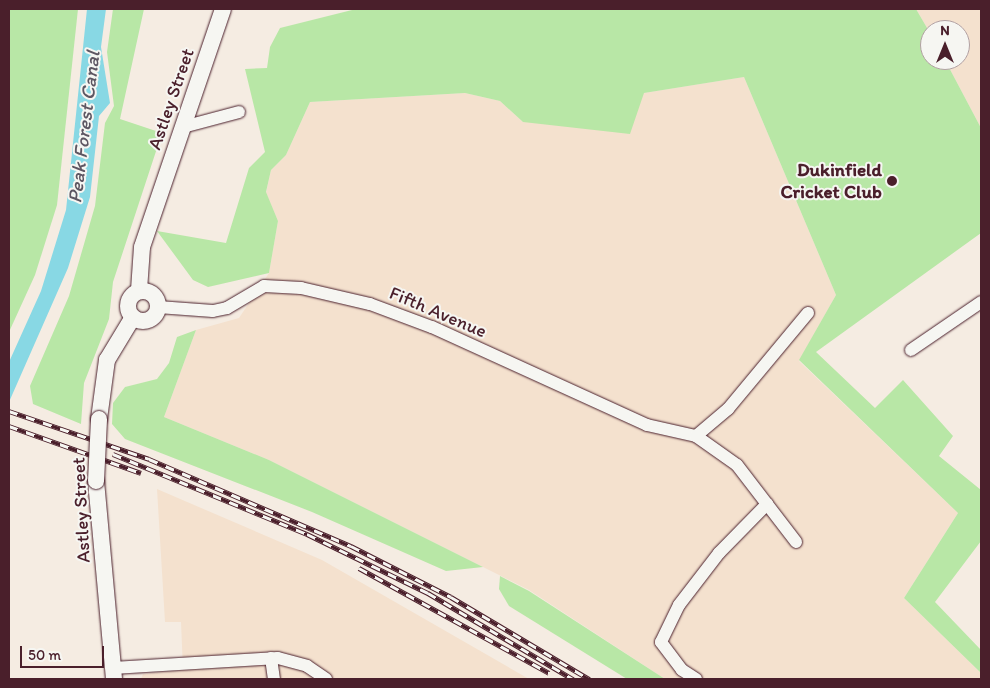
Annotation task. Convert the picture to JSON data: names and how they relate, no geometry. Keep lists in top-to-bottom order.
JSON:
{
  "streets": {
    "main road": ["Astley Street"],
    "street": ["Fifth Avenue"]
  },
  "crossings": [
    ["Astley Street", "Fifth Avenue"]
  ],
  "water": ["Peak Forest Canal"],
  "places": ["Dukinfield Cricket Club"],
  "scale_bar": "50 m",
  "north": "top"
}
